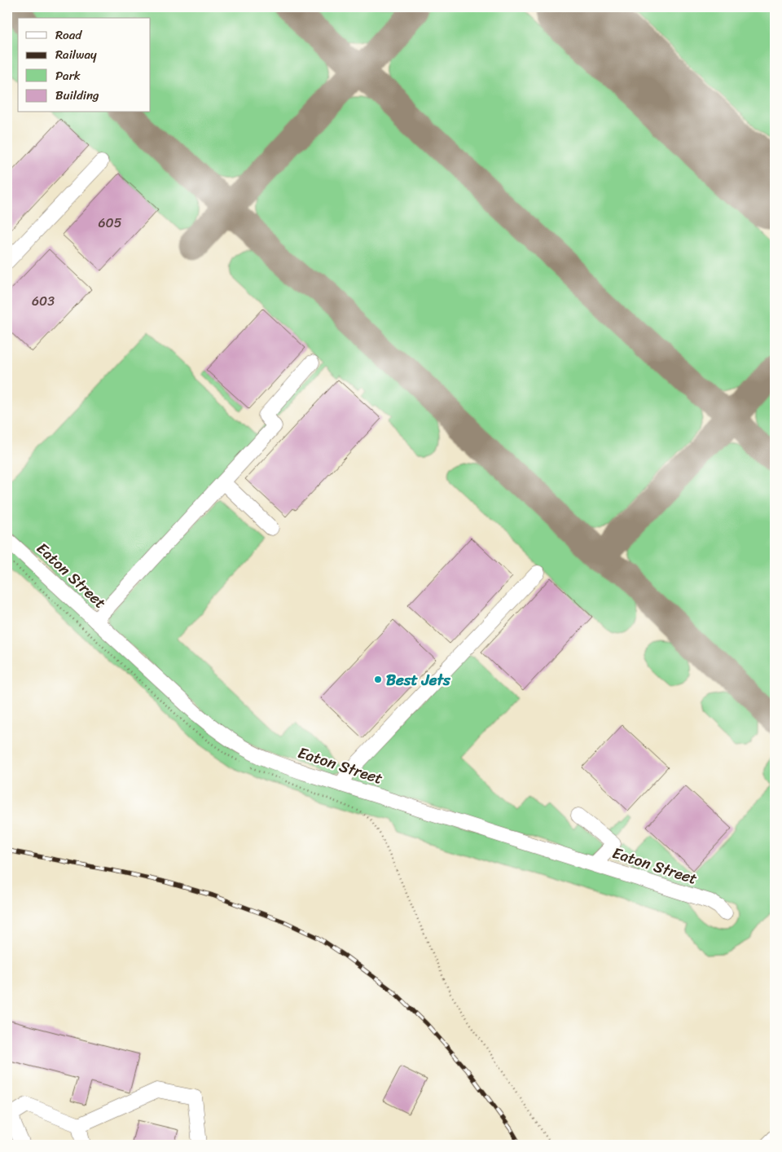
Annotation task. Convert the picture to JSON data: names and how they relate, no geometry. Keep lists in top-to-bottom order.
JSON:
{
  "streets": {
    "lane": ["Eaton Street"]
  },
  "places": ["Best Jets"],
  "house_numbers": ["605", "603"],
  "legend": [
    "Road",
    "Railway",
    "Park",
    "Building"
  ]
}
